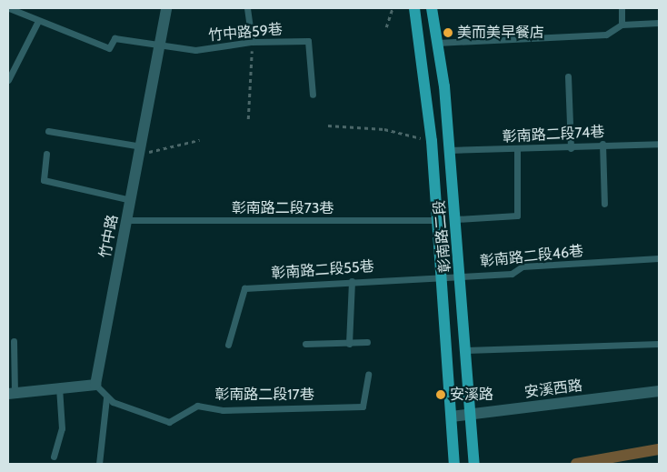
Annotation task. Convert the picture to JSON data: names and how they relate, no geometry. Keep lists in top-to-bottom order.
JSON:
{
  "streets": {
    "main road": ["彰南路二段"],
    "street": ["竹中路", "安溪西路"],
    "lane": [
      "竹中路59巷",
      "彰南路二段74巷",
      "彰南路二段73巷",
      "彰南路二段46巷",
      "彰南路二段55巷",
      "彰南路二段17巷"
    ]
  },
  "crossings": [
    ["竹中路59巷", "竹中路"],
    ["彰南路二段74巷", "彰南路二段"],
    ["彰南路二段73巷", "竹中路"],
    ["彰南路二段73巷", "彰南路二段"],
    ["竹中路", "彰南路二段17巷"],
    ["彰南路二段", "彰南路二段46巷"],
    ["彰南路二段", "彰南路二段55巷"],
    ["彰南路二段", "安溪西路"],
    ["彰南路二段46巷", "彰南路二段55巷"]
  ],
  "places": ["美而美早餐店", "安溪路"]
}
